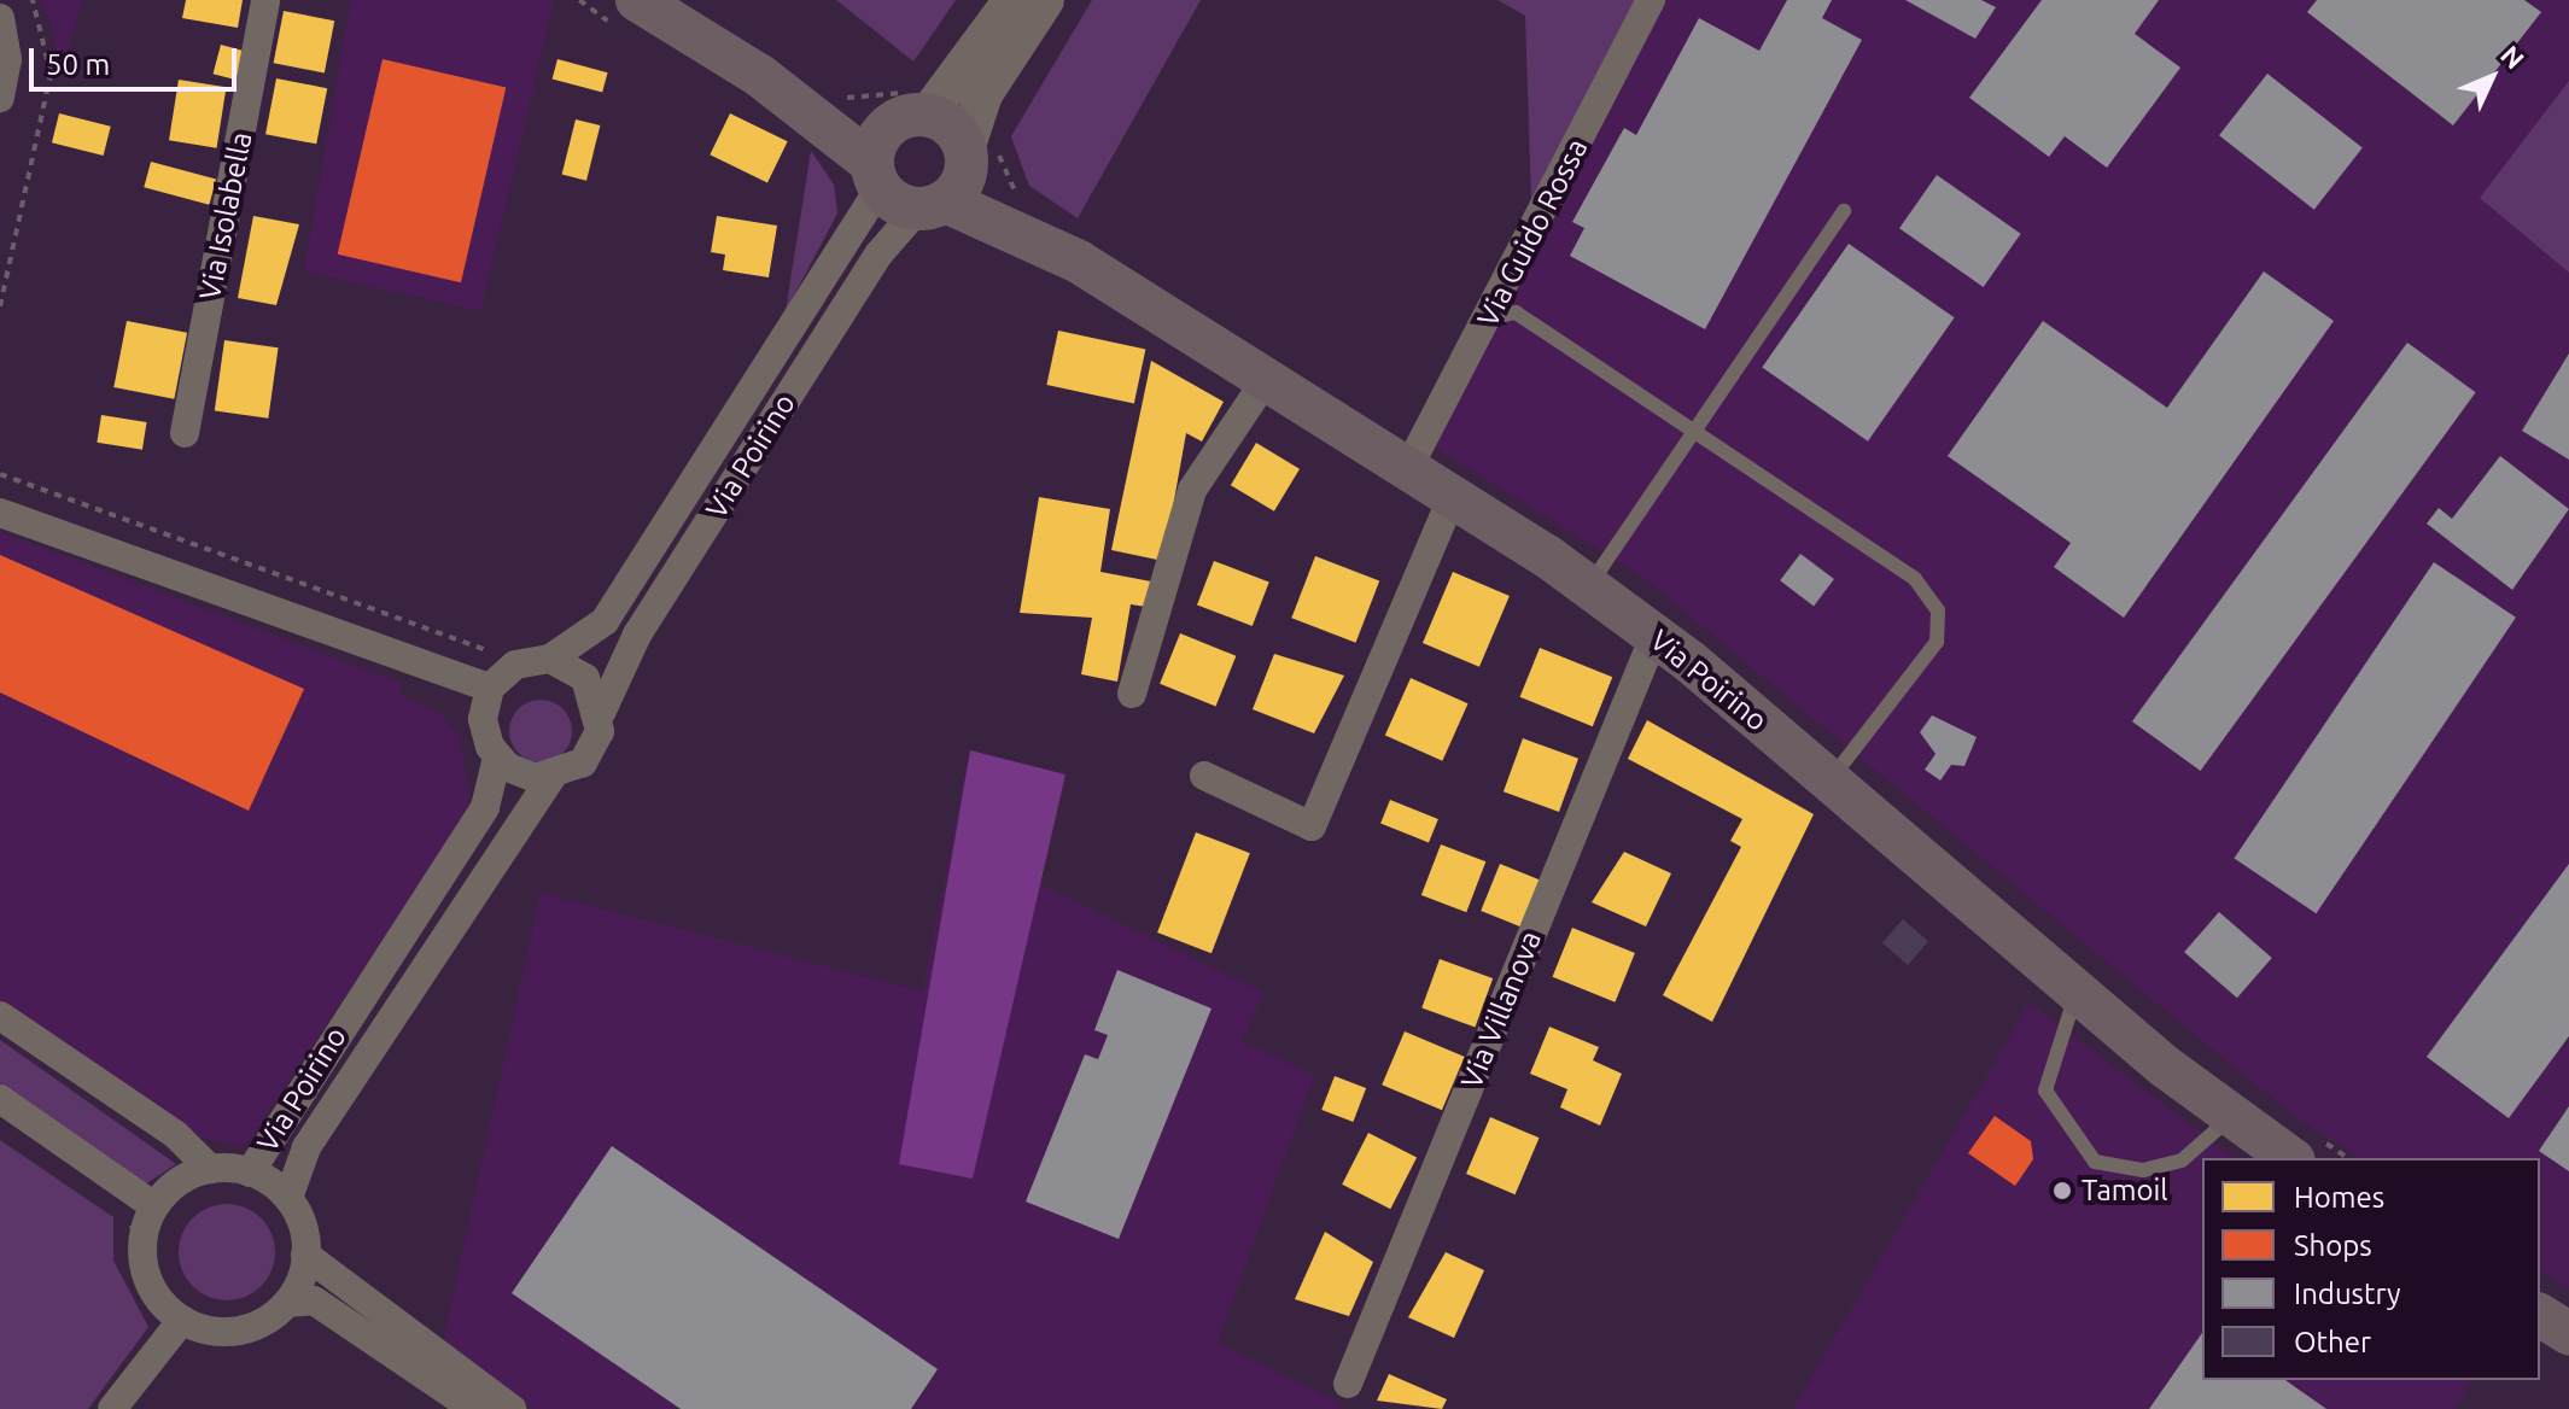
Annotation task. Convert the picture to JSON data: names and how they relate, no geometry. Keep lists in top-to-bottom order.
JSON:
{
  "streets": {
    "main road": ["Via Poirino"],
    "street": ["Via Isolabella", "Via Guido Rossa", "Via Villanova"]
  },
  "crossings": [
    ["Via Guido Rossa", "Via Poirino"],
    ["Via Poirino", "Via Villanova"]
  ],
  "places": ["Tamoil"],
  "legend": [
    "Homes",
    "Shops",
    "Industry",
    "Other"
  ],
  "scale_bar": "50 m",
  "north": "top right"
}
